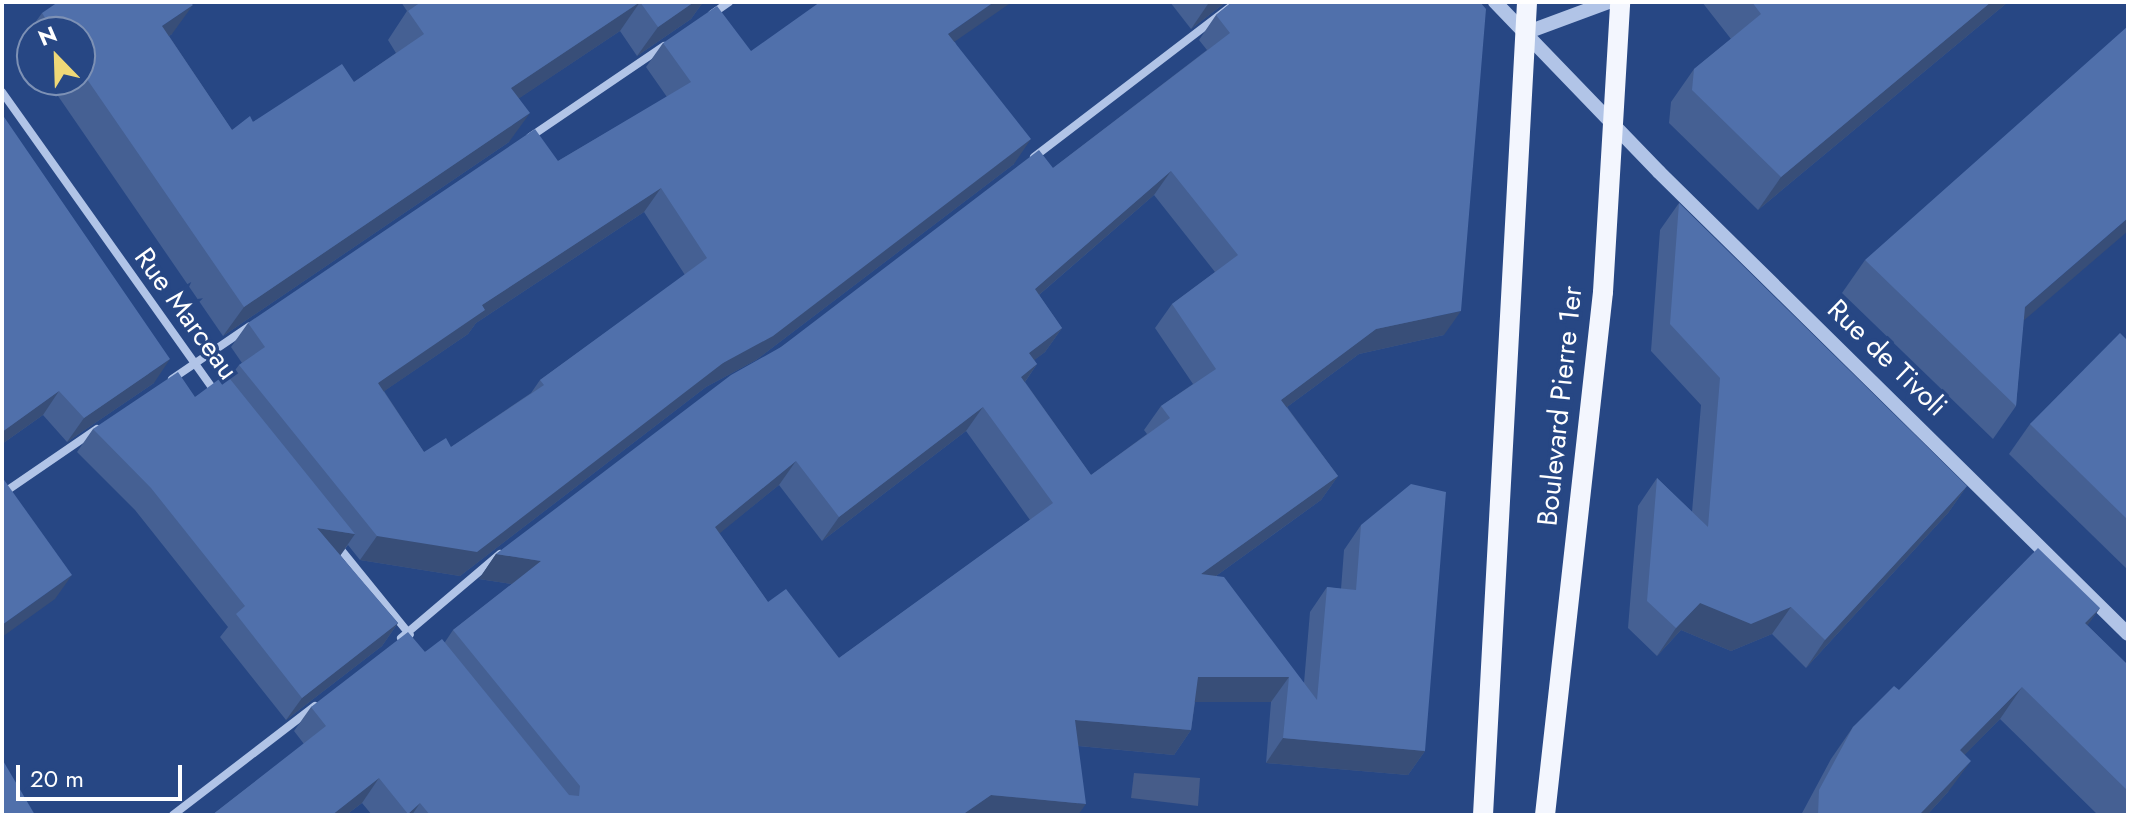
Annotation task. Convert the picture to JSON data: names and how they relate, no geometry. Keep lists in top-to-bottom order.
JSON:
{
  "streets": {
    "main road": ["Boulevard Pierre 1er"],
    "street": ["Rue Marceau", "Rue de Tivoli"]
  },
  "crossings": [
    ["Rue de Tivoli", "Boulevard Pierre 1er"]
  ],
  "scale_bar": "20 m",
  "north": "top left"
}
